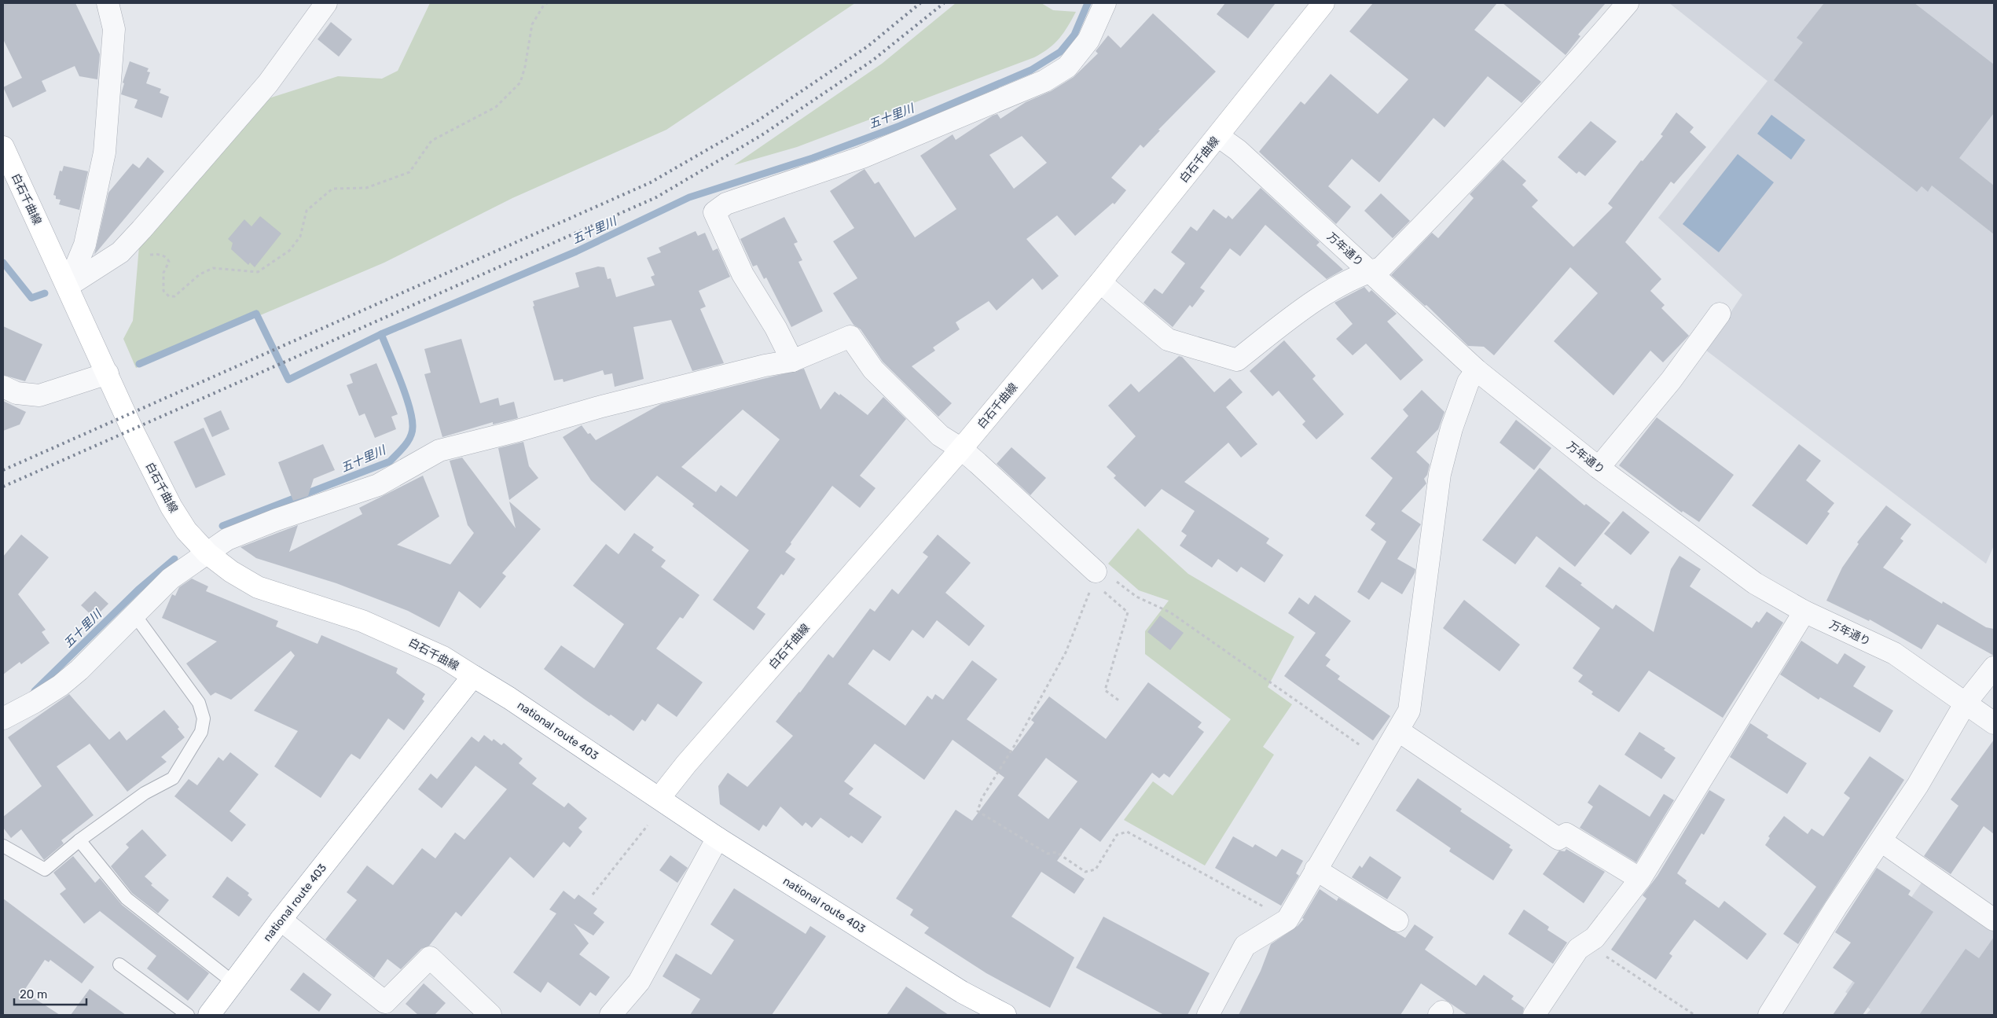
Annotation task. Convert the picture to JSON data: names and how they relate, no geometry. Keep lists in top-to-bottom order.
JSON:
{
  "streets": {
    "main road": ["白石千曲線", "national route 403"],
    "street": ["万年通り"]
  },
  "crossings": [
    ["白石千曲線", "万年通り"],
    ["白石千曲線", "national route 403"]
  ],
  "water": ["五十里川"],
  "scale_bar": "20 m"
}
